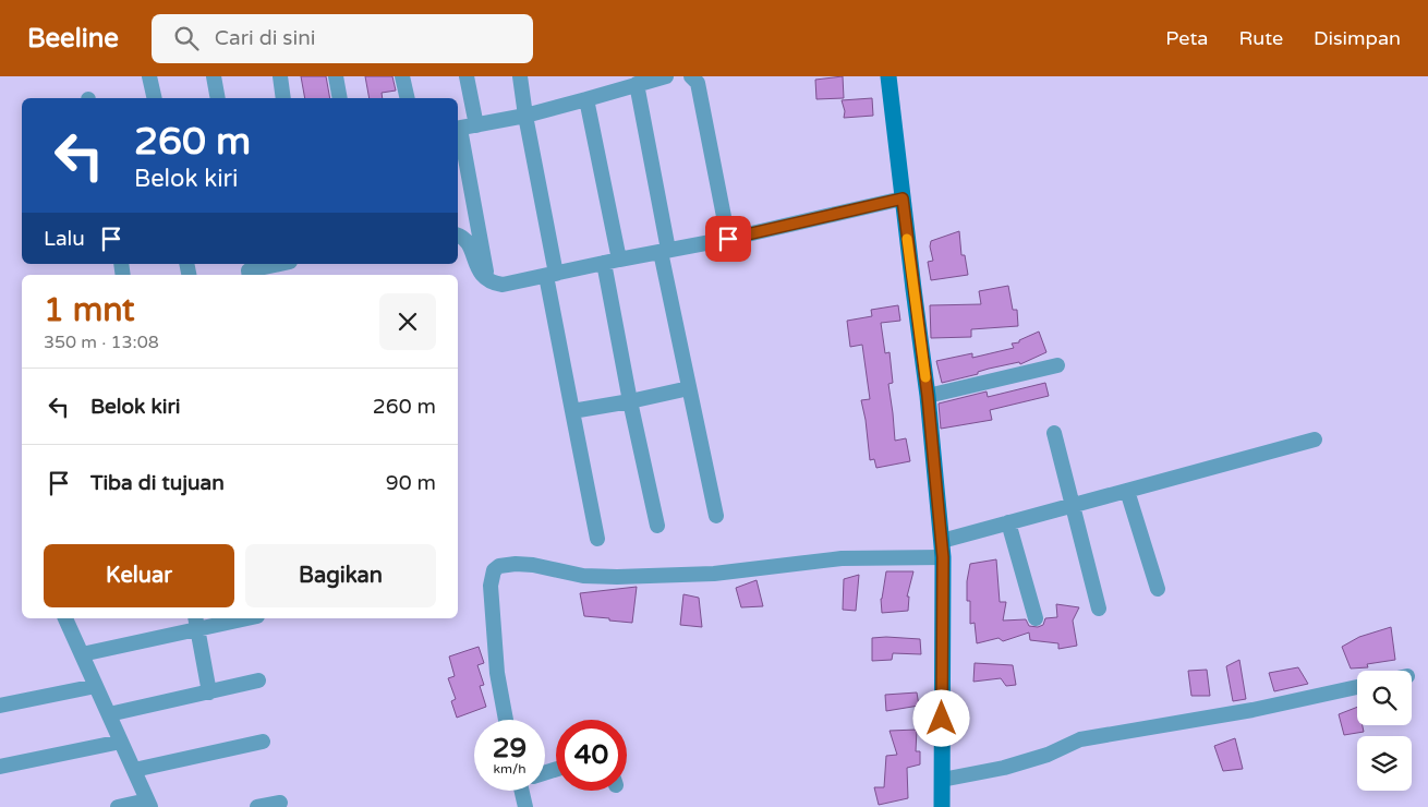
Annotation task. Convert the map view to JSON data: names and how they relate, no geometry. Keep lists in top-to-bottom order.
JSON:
{
  "page": {
    "header": "Beeline",
    "search": "Cari di sini",
    "nav": ["Peta", "Rute", "Disimpan"],
    "turn": ["260 m", "Belok kiri"],
    "then": "Lalu",
    "heading": ["1 mnt", "350 m · 13:08"],
    "list": [
      {
        "name": "Belok kiri",
        "value": "260 m"
      },
      {
        "name": "Tiba di tujuan",
        "value": "90 m"
      }
    ],
    "buttons": ["Keluar", "Bagikan"],
    "speed": "29 km/h",
    "limit": "40"
  }
}
